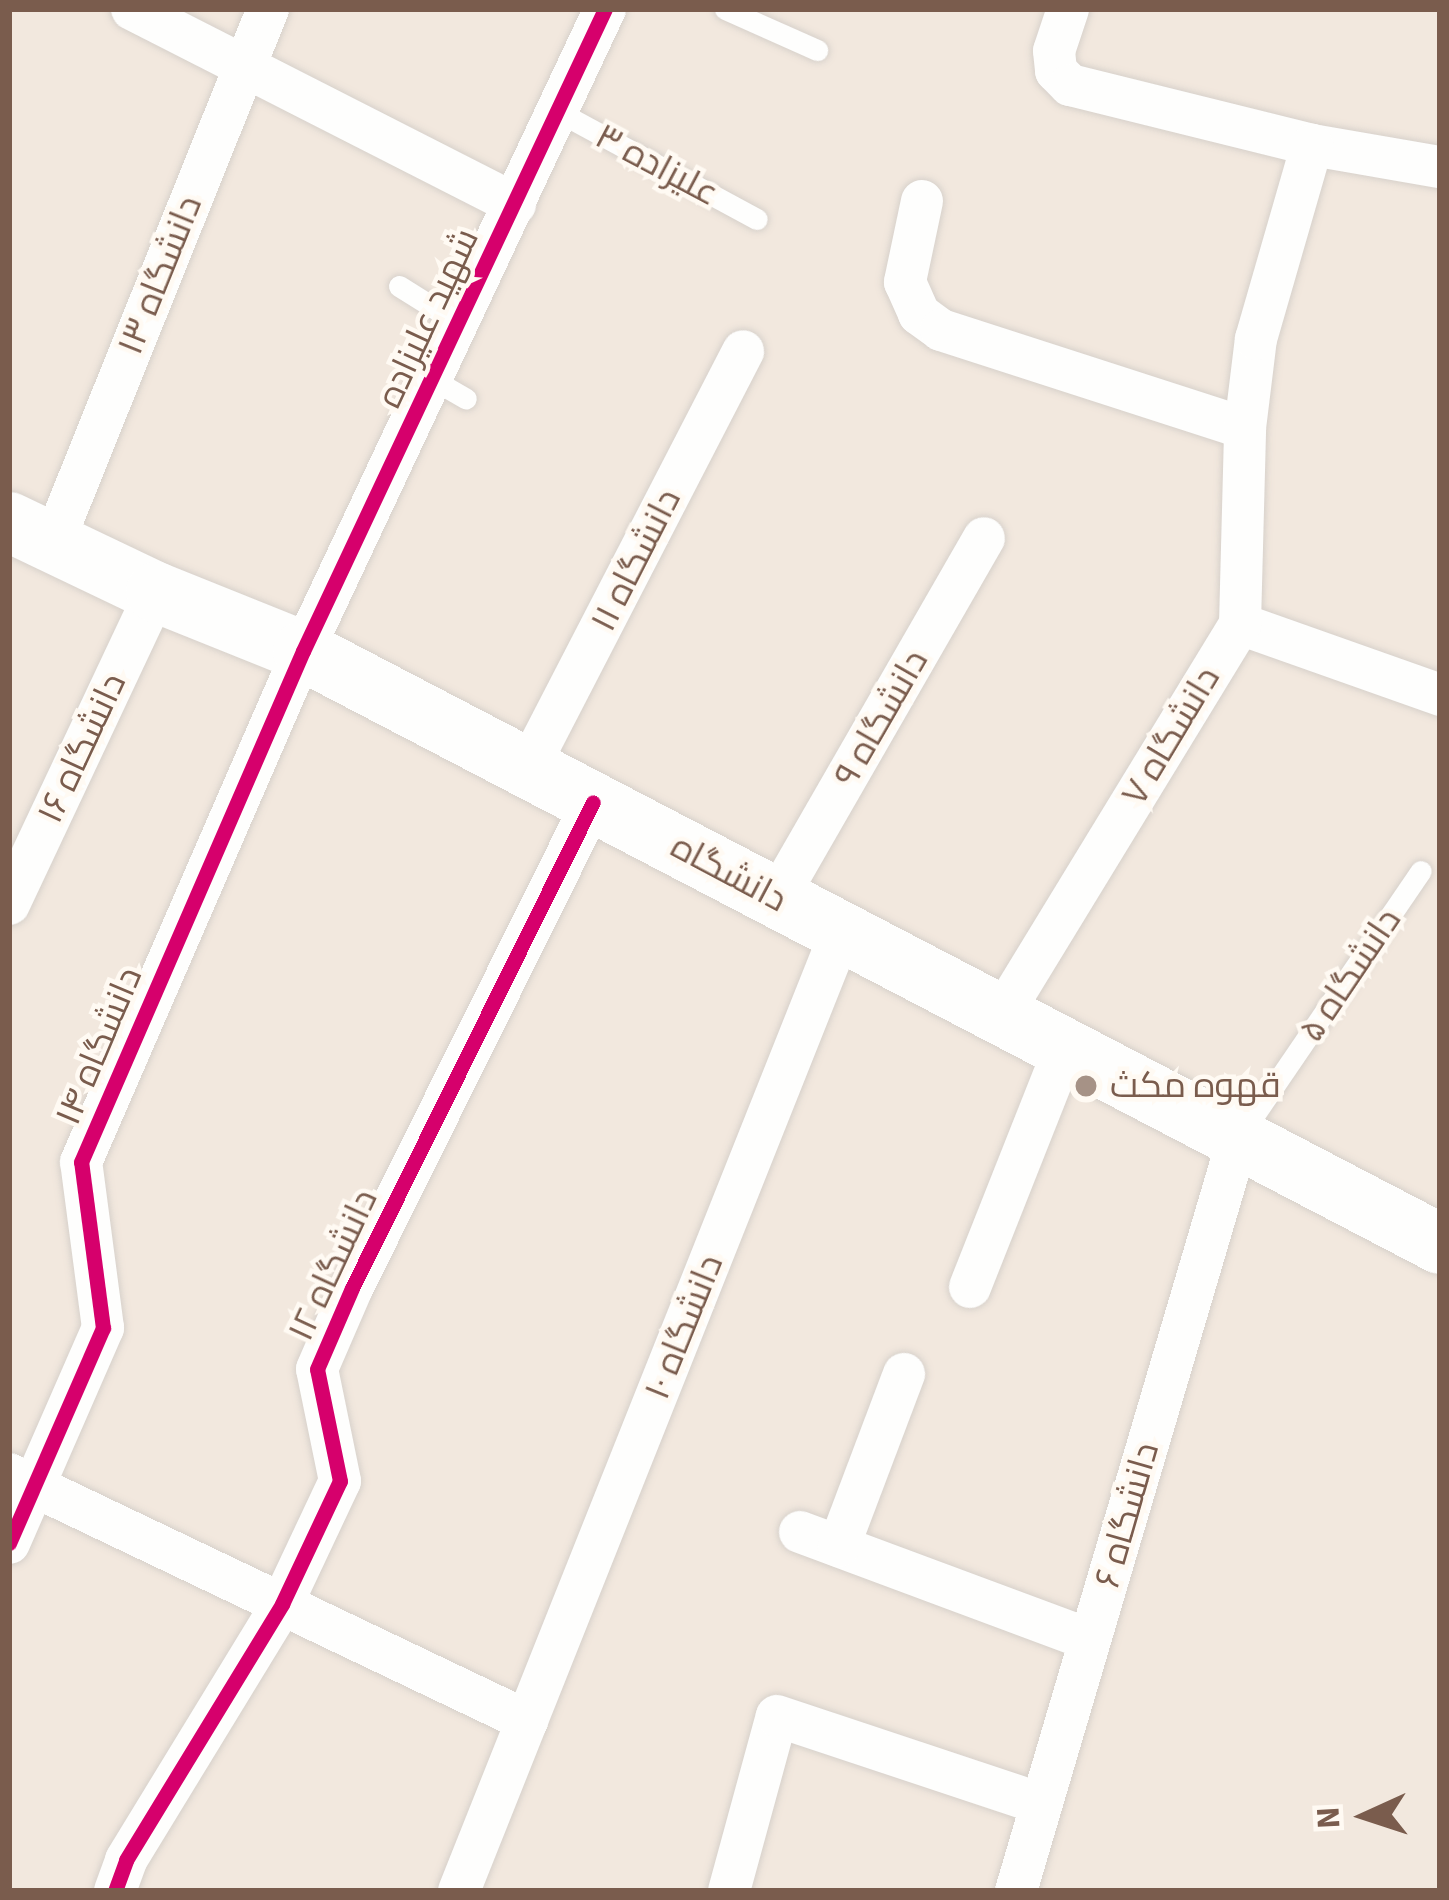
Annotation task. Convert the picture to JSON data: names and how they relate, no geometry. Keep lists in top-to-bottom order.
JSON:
{
  "streets": {
    "main road": ["دانشگاه"],
    "street": [
      "دانشگاه ۱۳",
      "شهید علیزاده",
      "دانشگاه ۱۱",
      "دانشگاه ۹",
      "دانشگاه ۷",
      "دانشگاه ۱۶",
      "دانشگاه ۱۴",
      "دانشگاه ۱۲",
      "دانشگاه ۱۰",
      "دانشگاه ۶"
    ],
    "lane": ["علیزاده ۳", "دانشگاه ۵"]
  },
  "crossings": [
    ["علیزاده ۳", "شهید علیزاده"],
    ["دانشگاه ۱۳", "دانشگاه"],
    ["شهید علیزاده", "دانشگاه"],
    ["شهید علیزاده", "دانشگاه ۱۴"],
    ["دانشگاه ۱۱", "دانشگاه"],
    ["دانشگاه ۹", "دانشگاه"],
    ["دانشگاه ۷", "دانشگاه"],
    ["دانشگاه ۱۶", "دانشگاه"],
    ["دانشگاه", "دانشگاه ۵"],
    ["دانشگاه", "دانشگاه ۱۴"],
    ["دانشگاه", "دانشگاه ۱۲"],
    ["دانشگاه", "دانشگاه ۱۰"],
    ["دانشگاه", "دانشگاه ۶"],
    ["دانشگاه ۵", "دانشگاه ۶"]
  ],
  "places": ["قهوه مکث"],
  "north": "left"
}
